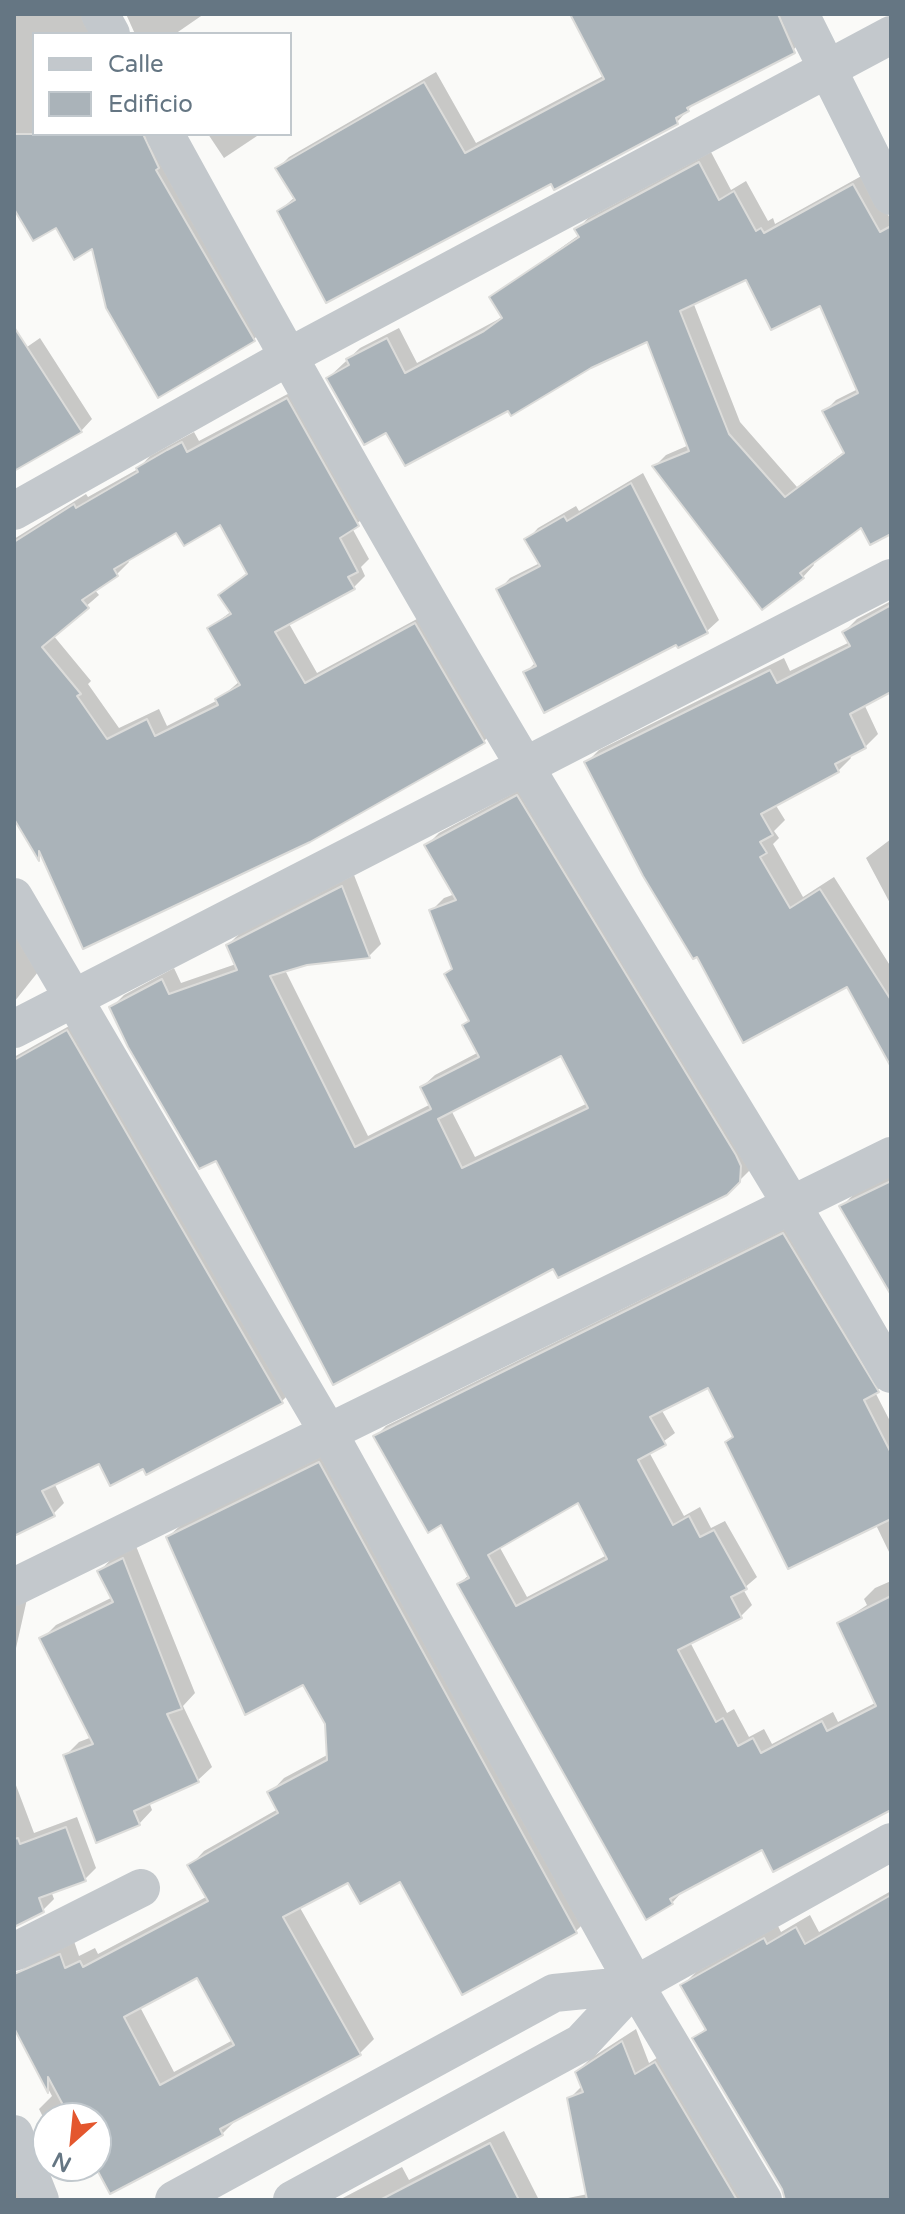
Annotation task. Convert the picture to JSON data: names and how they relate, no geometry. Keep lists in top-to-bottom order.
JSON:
{
  "legend": ["Calle", "Edificio"],
  "north": "bottom left"
}
